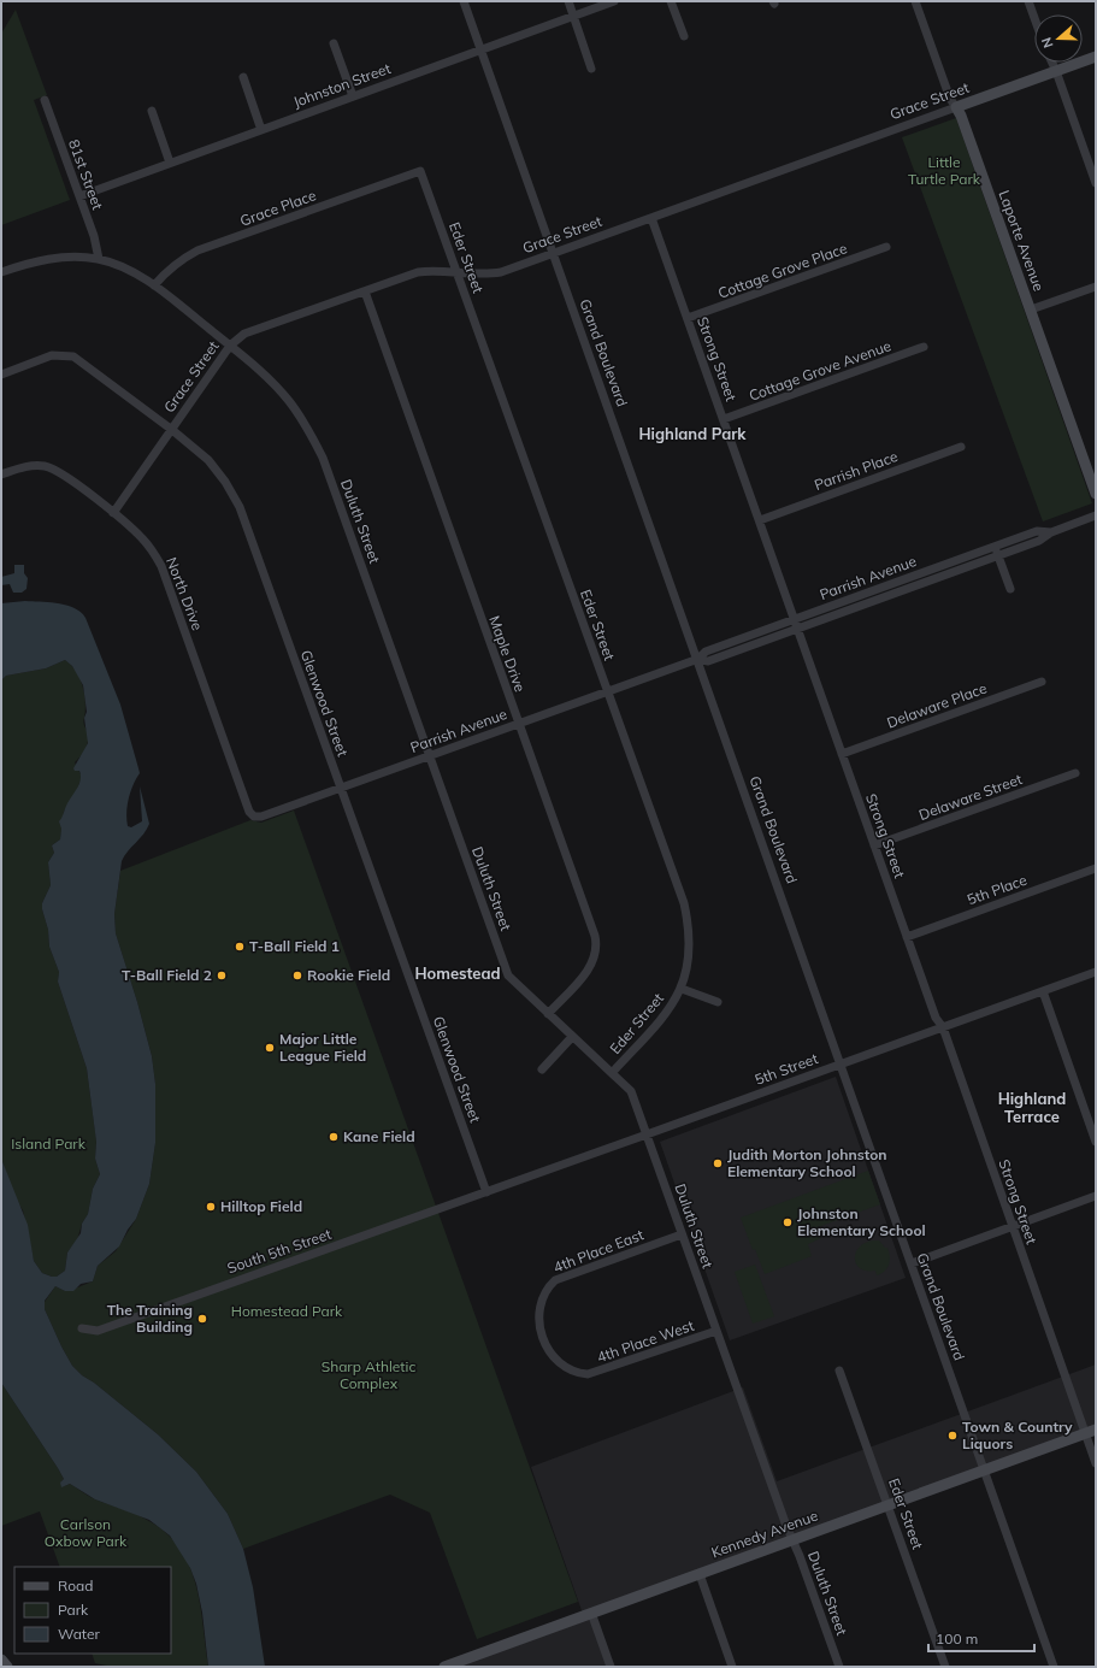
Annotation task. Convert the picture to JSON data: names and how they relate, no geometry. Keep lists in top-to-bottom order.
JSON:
{
  "streets": {
    "street": [
      "Johnston Street",
      "Grace Street",
      "81st Street",
      "Grace Place",
      "Laporte Avenue",
      "Eder Street",
      "Cottage Grove Place",
      "Grand Boulevard",
      "Strong Street",
      "Cottage Grove Avenue",
      "Parrish Place",
      "Duluth Street",
      "Parrish Avenue",
      "North Drive",
      "Maple Drive",
      "Glenwood Street",
      "Delaware Place",
      "Delaware Street",
      "5th Place",
      "5th Street",
      "South 5th Street",
      "4th Place East",
      "4th Place West",
      "Kennedy Avenue"
    ]
  },
  "crossings": [
    ["Johnston Street", "81st Street"],
    ["Johnston Street", "Grand Boulevard"],
    ["Grace Street", "Laporte Avenue"],
    ["Grace Street", "Eder Street"],
    ["Grace Street", "Grand Boulevard"],
    ["Grace Street", "Strong Street"],
    ["Grace Street", "Duluth Street"],
    ["Grace Street", "North Drive"],
    ["Grace Street", "Maple Drive"],
    ["Grace Street", "Glenwood Street"],
    ["81st Street", "Duluth Street"],
    ["Grace Place", "Eder Street"],
    ["Grace Place", "Duluth Street"],
    ["Eder Street", "Duluth Street"],
    ["Eder Street", "Parrish Avenue"],
    ["Eder Street", "Kennedy Avenue"],
    ["Cottage Grove Place", "Strong Street"],
    ["Grand Boulevard", "Parrish Avenue"],
    ["Grand Boulevard", "5th Street"],
    ["Grand Boulevard", "Kennedy Avenue"],
    ["Strong Street", "Cottage Grove Avenue"],
    ["Strong Street", "Parrish Place"],
    ["Strong Street", "Parrish Avenue"],
    ["Strong Street", "Delaware Place"],
    ["Strong Street", "Delaware Street"],
    ["Strong Street", "5th Place"],
    ["Strong Street", "5th Street"],
    ["Strong Street", "Kennedy Avenue"],
    ["Duluth Street", "Parrish Avenue"],
    ["Duluth Street", "Maple Drive"],
    ["Duluth Street", "5th Street"],
    ["Duluth Street", "4th Place East"],
    ["Duluth Street", "4th Place West"],
    ["Duluth Street", "Kennedy Avenue"],
    ["Parrish Avenue", "North Drive"],
    ["Parrish Avenue", "Maple Drive"],
    ["Parrish Avenue", "Glenwood Street"],
    ["Glenwood Street", "5th Street"],
    ["Glenwood Street", "South 5th Street"],
    ["5th Street", "South 5th Street"],
    ["4th Place East", "4th Place West"]
  ],
  "districts": ["Highland Park", "Homestead", "Highland Terrace"],
  "parks": [
    "Little Turtle Park",
    "Island Park",
    "Homestead Park",
    "Sharp Athletic Complex",
    "Carlson Oxbow Park"
  ],
  "places": [
    "T-Ball Field 1",
    "T-Ball Field 2",
    "Rookie Field",
    "Major Little League Field",
    "Kane Field",
    "Judith Morton Johnston Elementary School",
    "Hilltop Field",
    "Johnston Elementary School",
    "The Training Building",
    "Town & Country Liquors"
  ],
  "legend": ["Road", "Park", "Water"],
  "scale_bar": "100 m",
  "north": "left"
}
